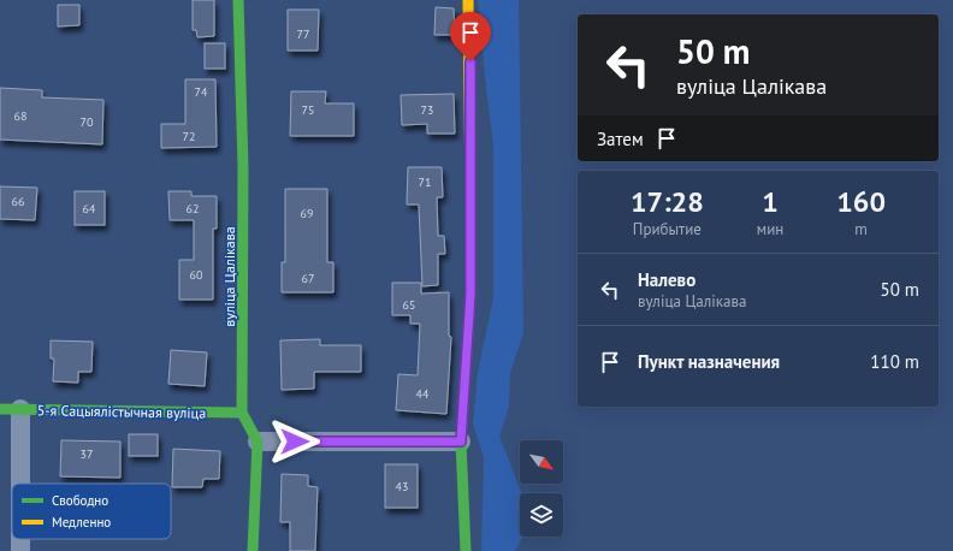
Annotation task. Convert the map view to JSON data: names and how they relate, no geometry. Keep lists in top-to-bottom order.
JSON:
{
  "streets": {
    "street": ["вуліца Цалікава", "5-я Сацыялістычная вуліца"]
  },
  "crossings": [
    ["вуліца Цалікава", "5-я Сацыялістычная вуліца"]
  ],
  "house_numbers": [
    "77",
    "74",
    "75",
    "73",
    "68",
    "70",
    "72",
    "71",
    "66",
    "64",
    "62",
    "69",
    "60",
    "67",
    "65",
    "44",
    "37",
    "43"
  ],
  "legend": ["Свободно", "Медленно"],
  "north": "bottom right",
  "page": {
    "turn": ["50 m", "вуліца Цалікава"],
    "then": "Затем",
    "eta": [
      "17:28",
      "Прибытие",
      "1",
      "мин",
      "160",
      "m"
    ],
    "list": [
      {
        "name": "Налево",
        "note": "вуліца Цалікава",
        "value": "50 m"
      },
      {
        "name": "Пункт назначения",
        "value": "110 m"
      }
    ]
  }
}
